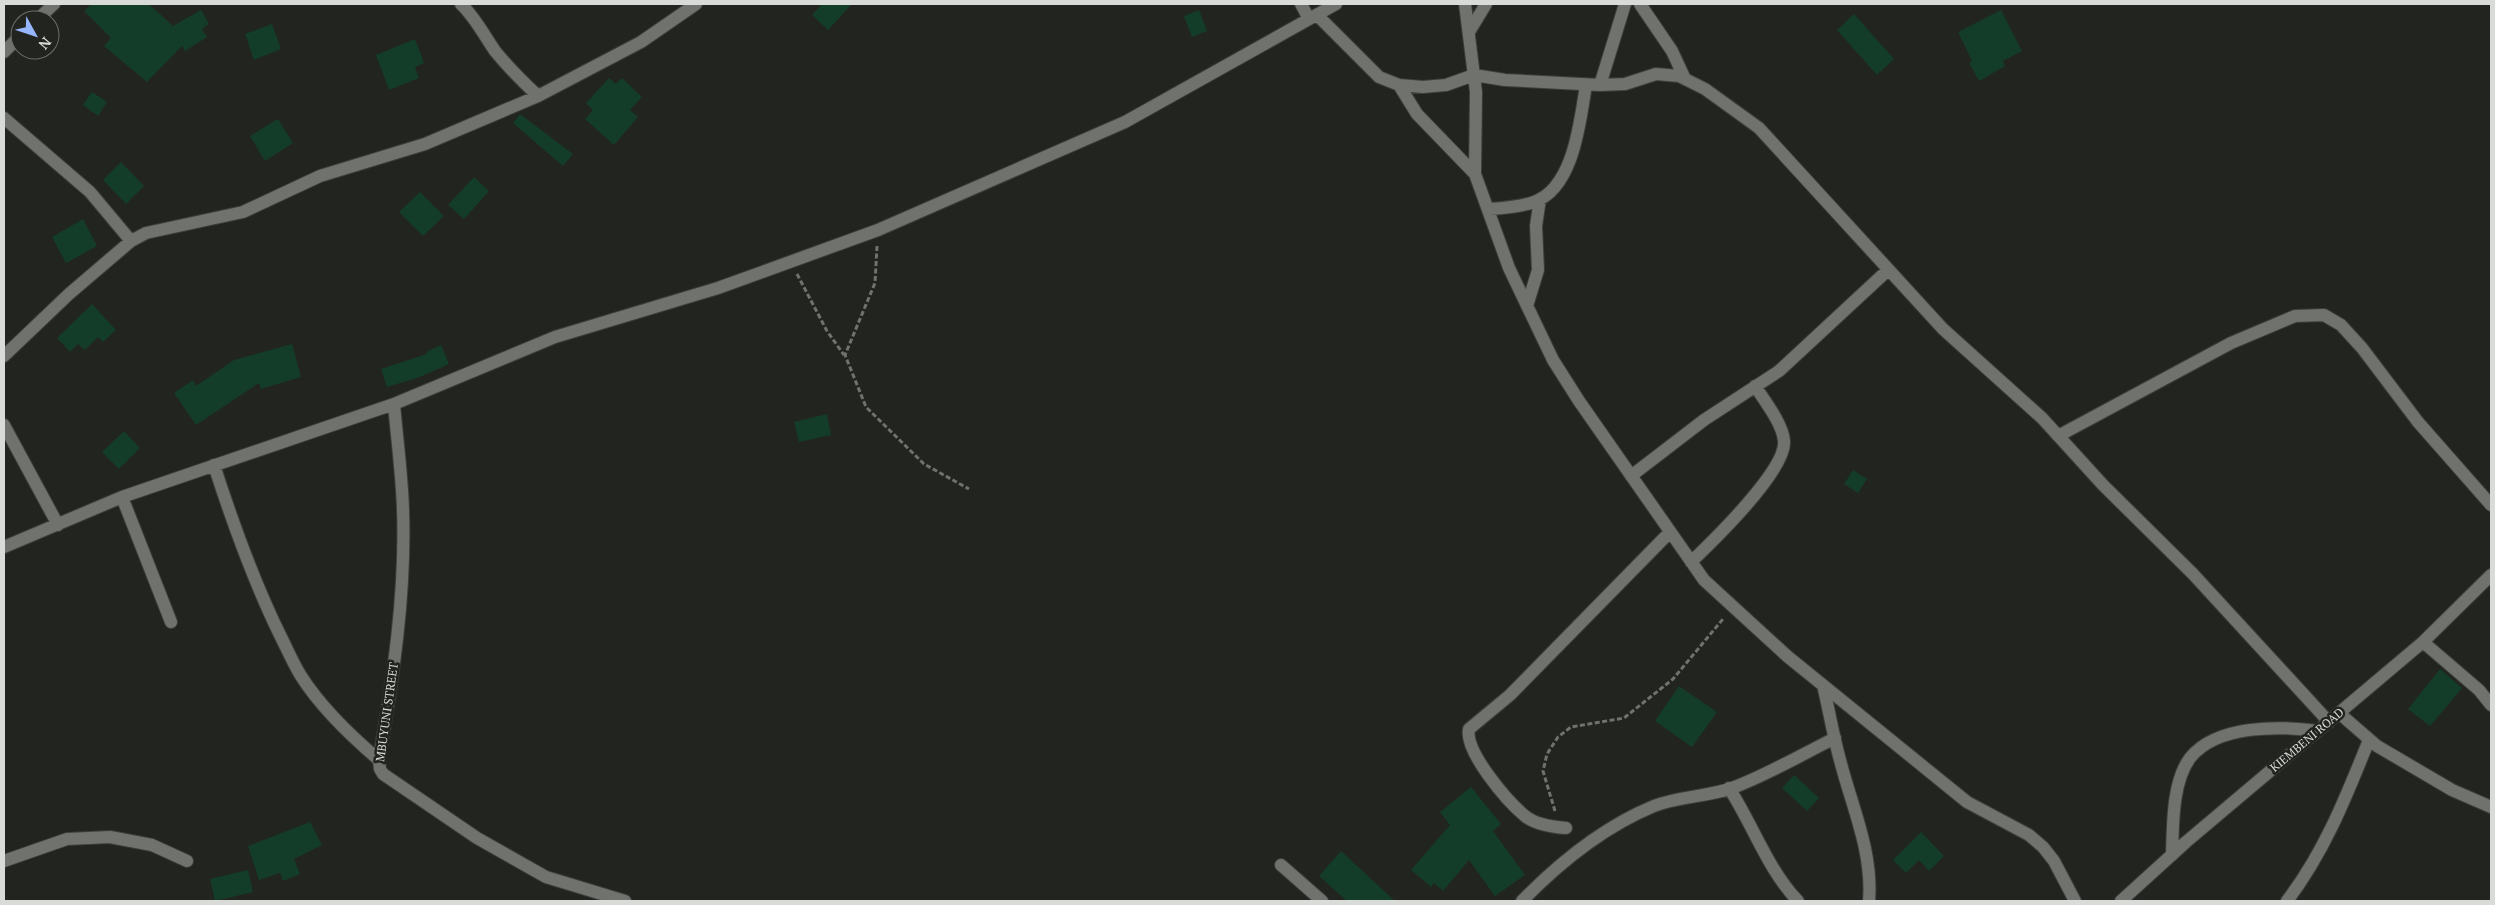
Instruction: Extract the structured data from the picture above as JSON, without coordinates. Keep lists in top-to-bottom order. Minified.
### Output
{"streets":{"street":["MBUYUNI STREET","KIEMBENI ROAD"]},"north":"bottom right"}
